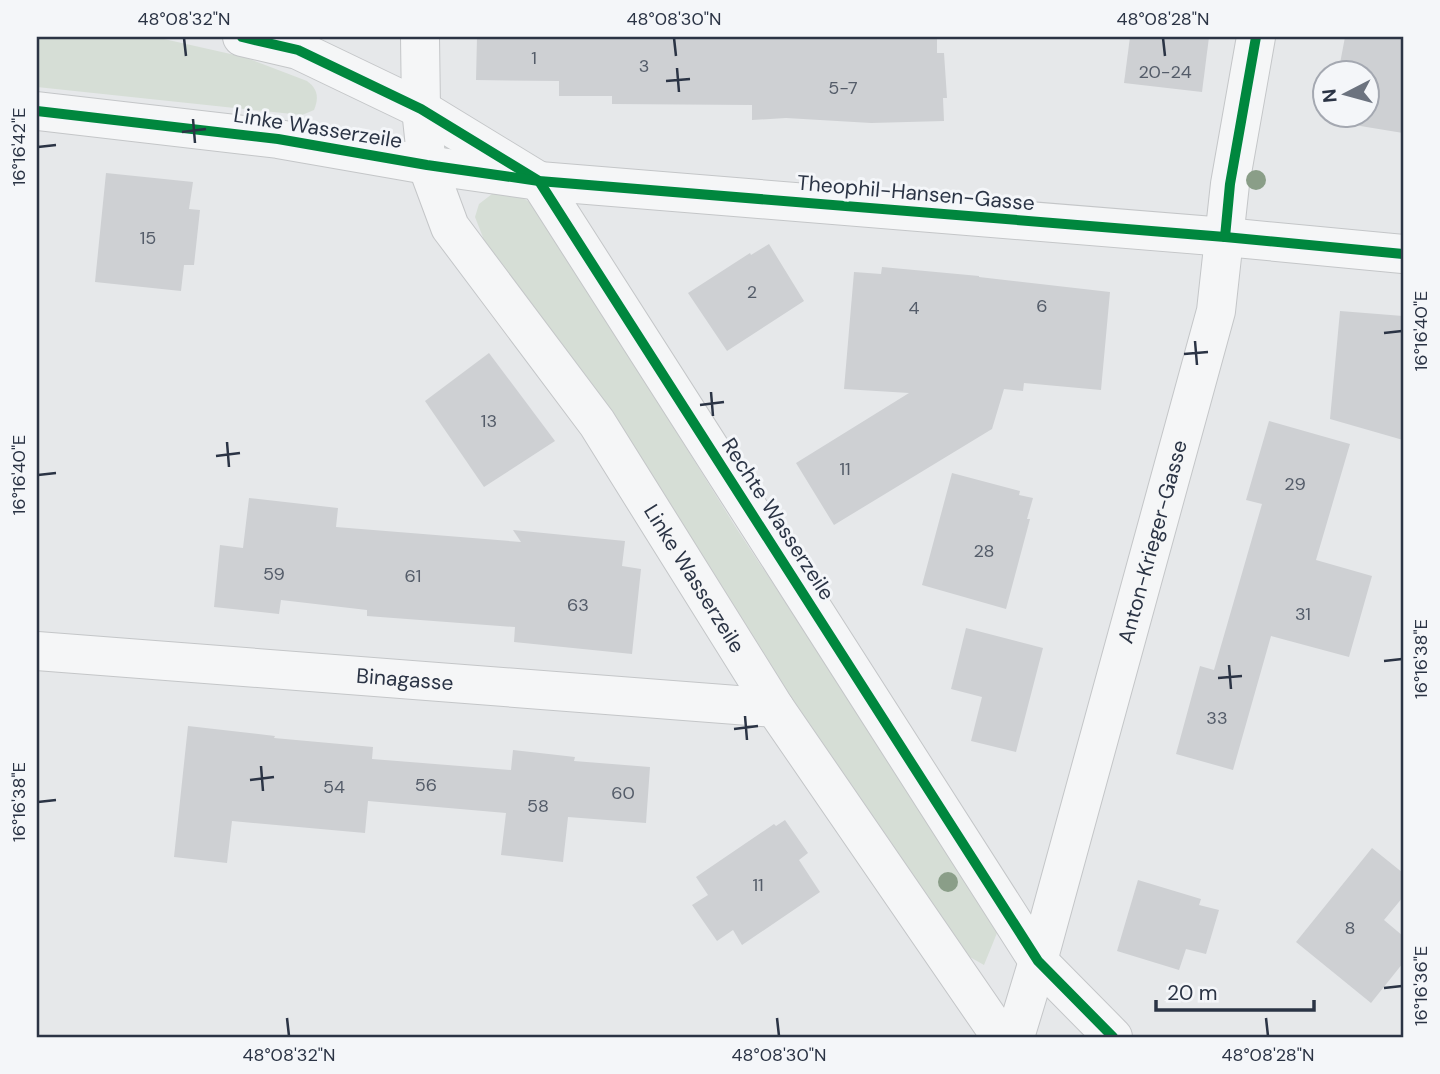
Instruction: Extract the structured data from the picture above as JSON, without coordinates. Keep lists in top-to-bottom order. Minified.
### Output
{"streets":{"street":["Linke Wasserzeile","Theophil-Hansen-Gasse","Rechte Wasserzeile","Anton-Krieger-Gasse","Binagasse"]},"crossings":[["Linke Wasserzeile","Theophil-Hansen-Gasse"],["Linke Wasserzeile","Binagasse"],["Theophil-Hansen-Gasse","Rechte Wasserzeile"],["Theophil-Hansen-Gasse","Anton-Krieger-Gasse"],["Rechte Wasserzeile","Anton-Krieger-Gasse"]],"house_numbers":["1","3","20-24","5-7","15","2","6","4","13","11","29","28","59","61","63","31","33","56","54","60","58","11","8"],"scale_bar":"20 m","north":"left","coordinates":["48°08'32\"N","48°08'30\"N","48°08'28\"N","16°16'42\"E","16°16'40\"E","16°16'38\"E","16°16'36\"E"]}
